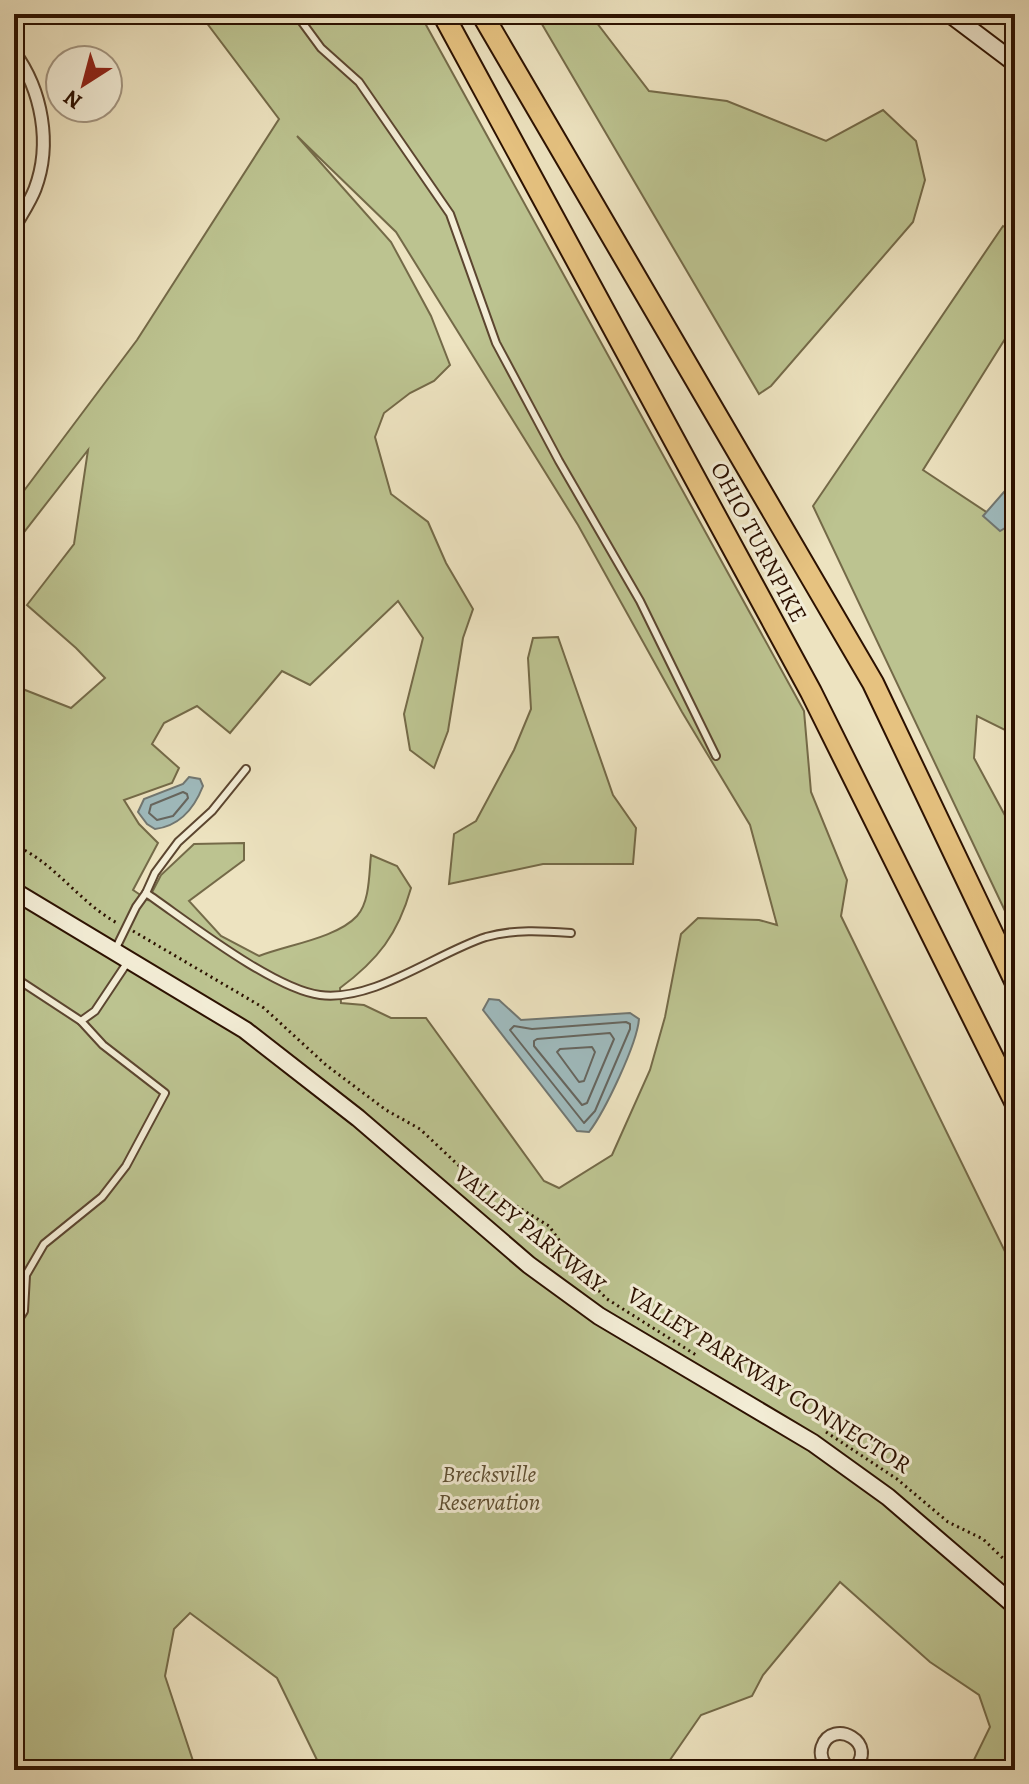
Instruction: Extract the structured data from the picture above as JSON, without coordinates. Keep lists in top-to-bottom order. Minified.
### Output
{"streets":{"highway":["OHIO TURNPIKE"],"street":["VALLEY PARKWAY"],"path":["VALLEY PARKWAY CONNECTOR"]},"parks":["Brecksville Reservation"],"north":"bottom left"}
